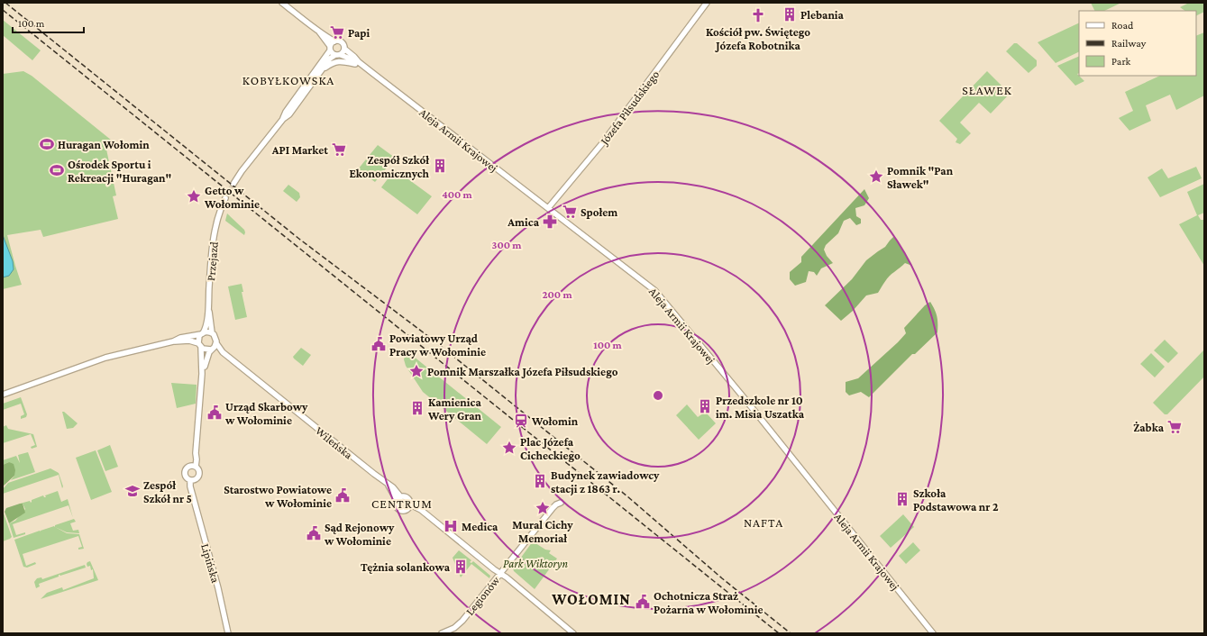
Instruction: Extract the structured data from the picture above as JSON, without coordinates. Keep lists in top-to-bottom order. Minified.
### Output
{"streets":{"street":["Józefa Piłsudskiego","Aleja Armii Krajowej","Przejazd","Wileńska","Lipińska","Legionów"]},"crossings":[["Józefa Piłsudskiego","Aleja Armii Krajowej"],["Przejazd","Wileńska"]],"districts":["KOBYŁKOWSKA","SŁAWEK","CENTRUM","NAFTA","WOŁOMIN"],"parks":["Park Wiktoryn"],"places":{"building":["Plebania","Zespół Szkół Ekonomicznych","Przedszkole nr 10 im. Misia Uszatka","Kamienica Wery Gran","Budynek zawiadowcy stacji z 1863 r.","Szkoła Podstawowa nr 2","Tężnia solankowa"],"church":["Kościół pw. Świętego Józefa Robotnika"],"supermarket":["Papi","API Market","Społem","Żabka"],"sports":["Huragan Wołomin","Ośrodek Sportu i Rekreacji \"Huragan\""],"place":["Pomnik \"Pan Sławek\"","Getto w Wołominie","Pomnik Marszałka Józefa Piłsudskiego","Plac Józefa Cicheckiego","Mural Cichy Memoriał"],"pharmacy":["Amica"],"public building":["Powiatowy Urząd Pracy w Wołominie","Urząd Skarbowy w Wołominie","Starostwo Powiatowe w Wołominie","Sąd Rejonowy w Wołominie","Ochotnicza Straż Pożarna w Wołominie"],"station":["Wołomin"],"school or university":["Zespół Szkół nr 5"],"hospital":["Medica"]},"legend":["Road","Railway","Park"],"scale_bar":"100 m","rings":["400 m","300 m","200 m","100 m"]}
